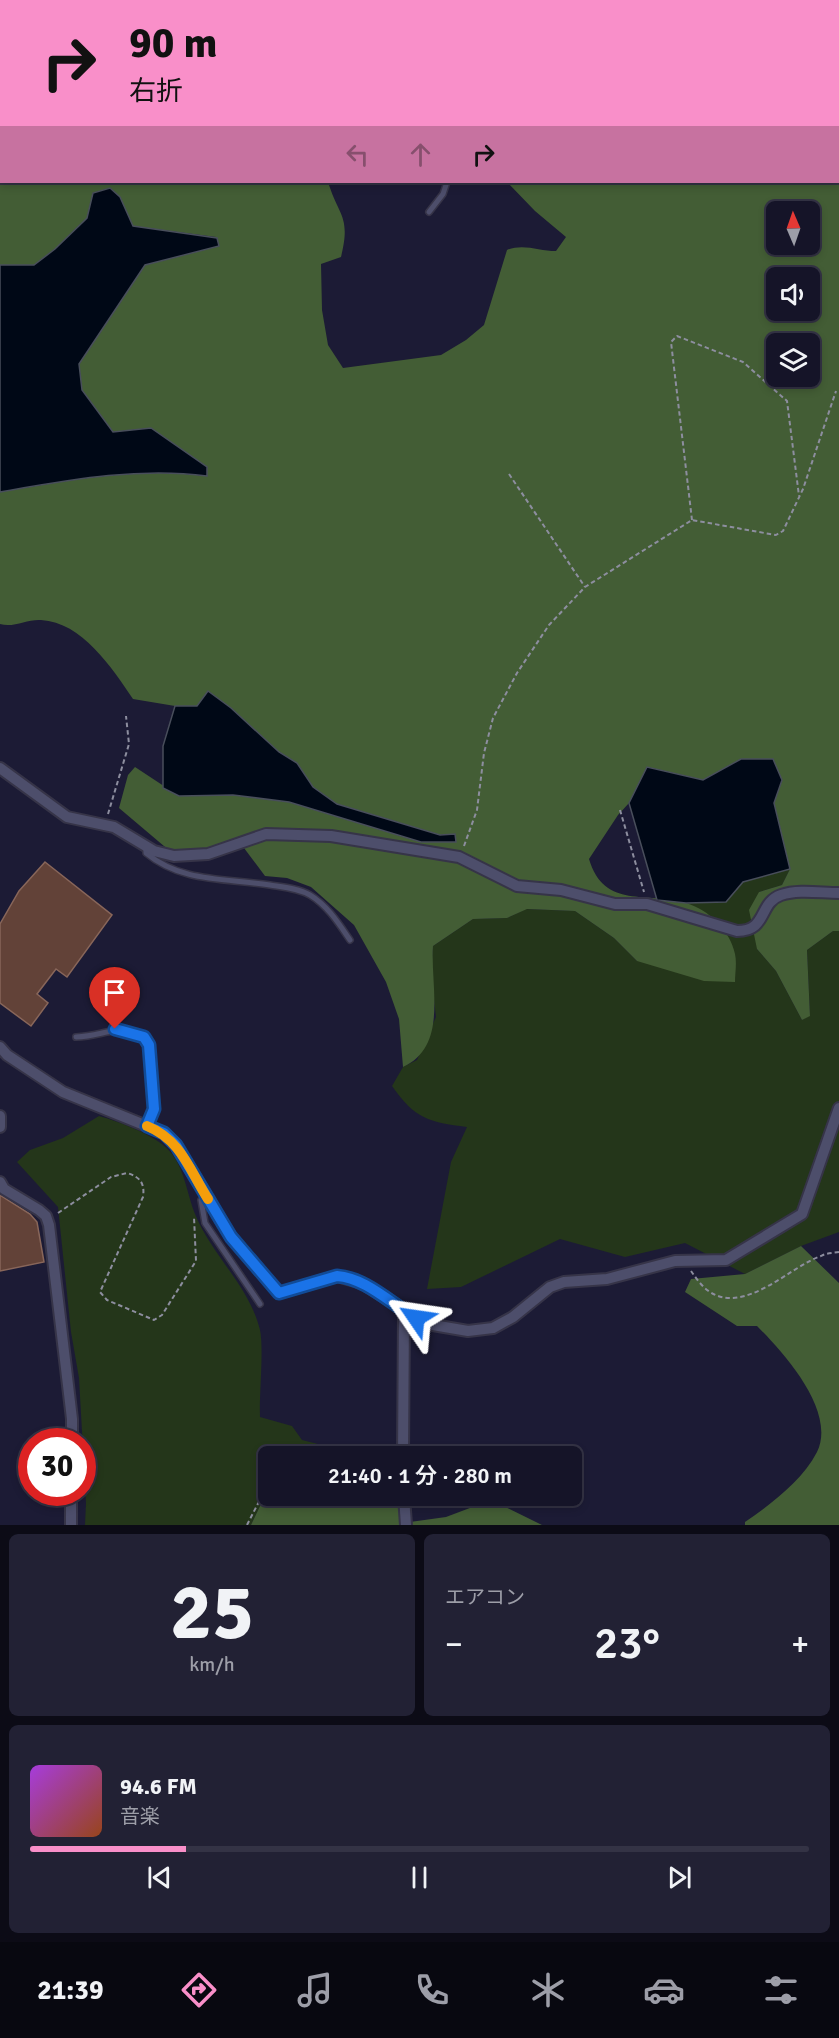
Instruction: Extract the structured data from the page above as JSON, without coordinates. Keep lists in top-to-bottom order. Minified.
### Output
{"north":"top","page":{"turn":["90 m","右折"],"limit":"30","trip":"21:40 · 1 分 · 280 m","tile":[["25","km/h"],"エアコン"],"heat":["−","23°","+"],"song":["94.6 FM","音楽"],"tabs":"21:39"}}
